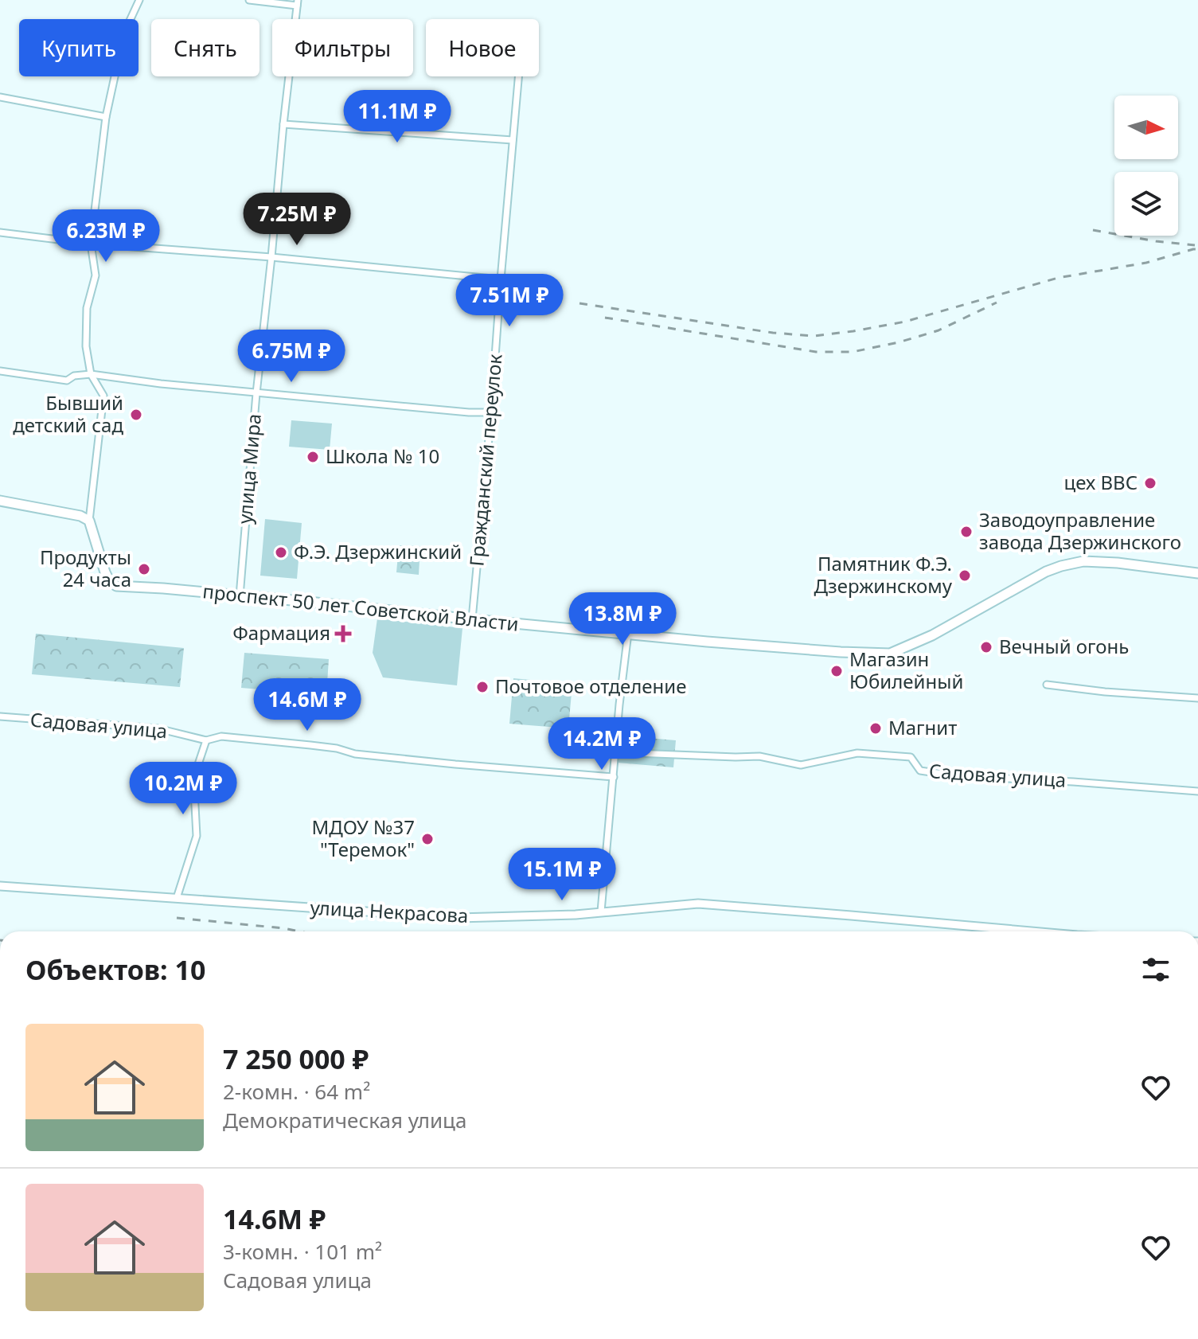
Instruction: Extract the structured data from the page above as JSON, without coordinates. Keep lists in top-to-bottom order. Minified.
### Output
{"streets":{"main road":["проспект 50 лет Советской Власти"],"street":["Гражданский переулок","улица Мира","Садовая улица","улица Некрасова"]},"crossings":[["Гражданский переулок","проспект 50 лет Советской Власти"],["улица Мира","проспект 50 лет Советской Власти"]],"places":{"other":["Бывший детский сад","Школа № 10","цех ВВС","Заводоуправление завода Дзержинского","Ф.Э. Дзержинский","Продукты 24 часа","Памятник Ф.Э. Дзержинскому","Вечный огонь","Магазин Юбилейный","Почтовое отделение","Магнит","МДОУ №37 \"Теремок\""],"health":["Фармация"]},"north":"right","page":{"chip":["Купить","Снять","Фильтры","Новое"],"price":["11.1M ₽","7.25M ₽","6.23M ₽","7.51M ₽","6.75M ₽","13.8M ₽","14.6M ₽","14.2M ₽","10.2M ₽","15.1M ₽"],"heading":"Объектов: 10","list":[{"name":"7 250 000 ₽","note":"2-комн. · 64 m² · Демократическая улица"},{"name":"14.6M ₽","note":"3-комн. · 101 m² · Садовая улица"}]}}
